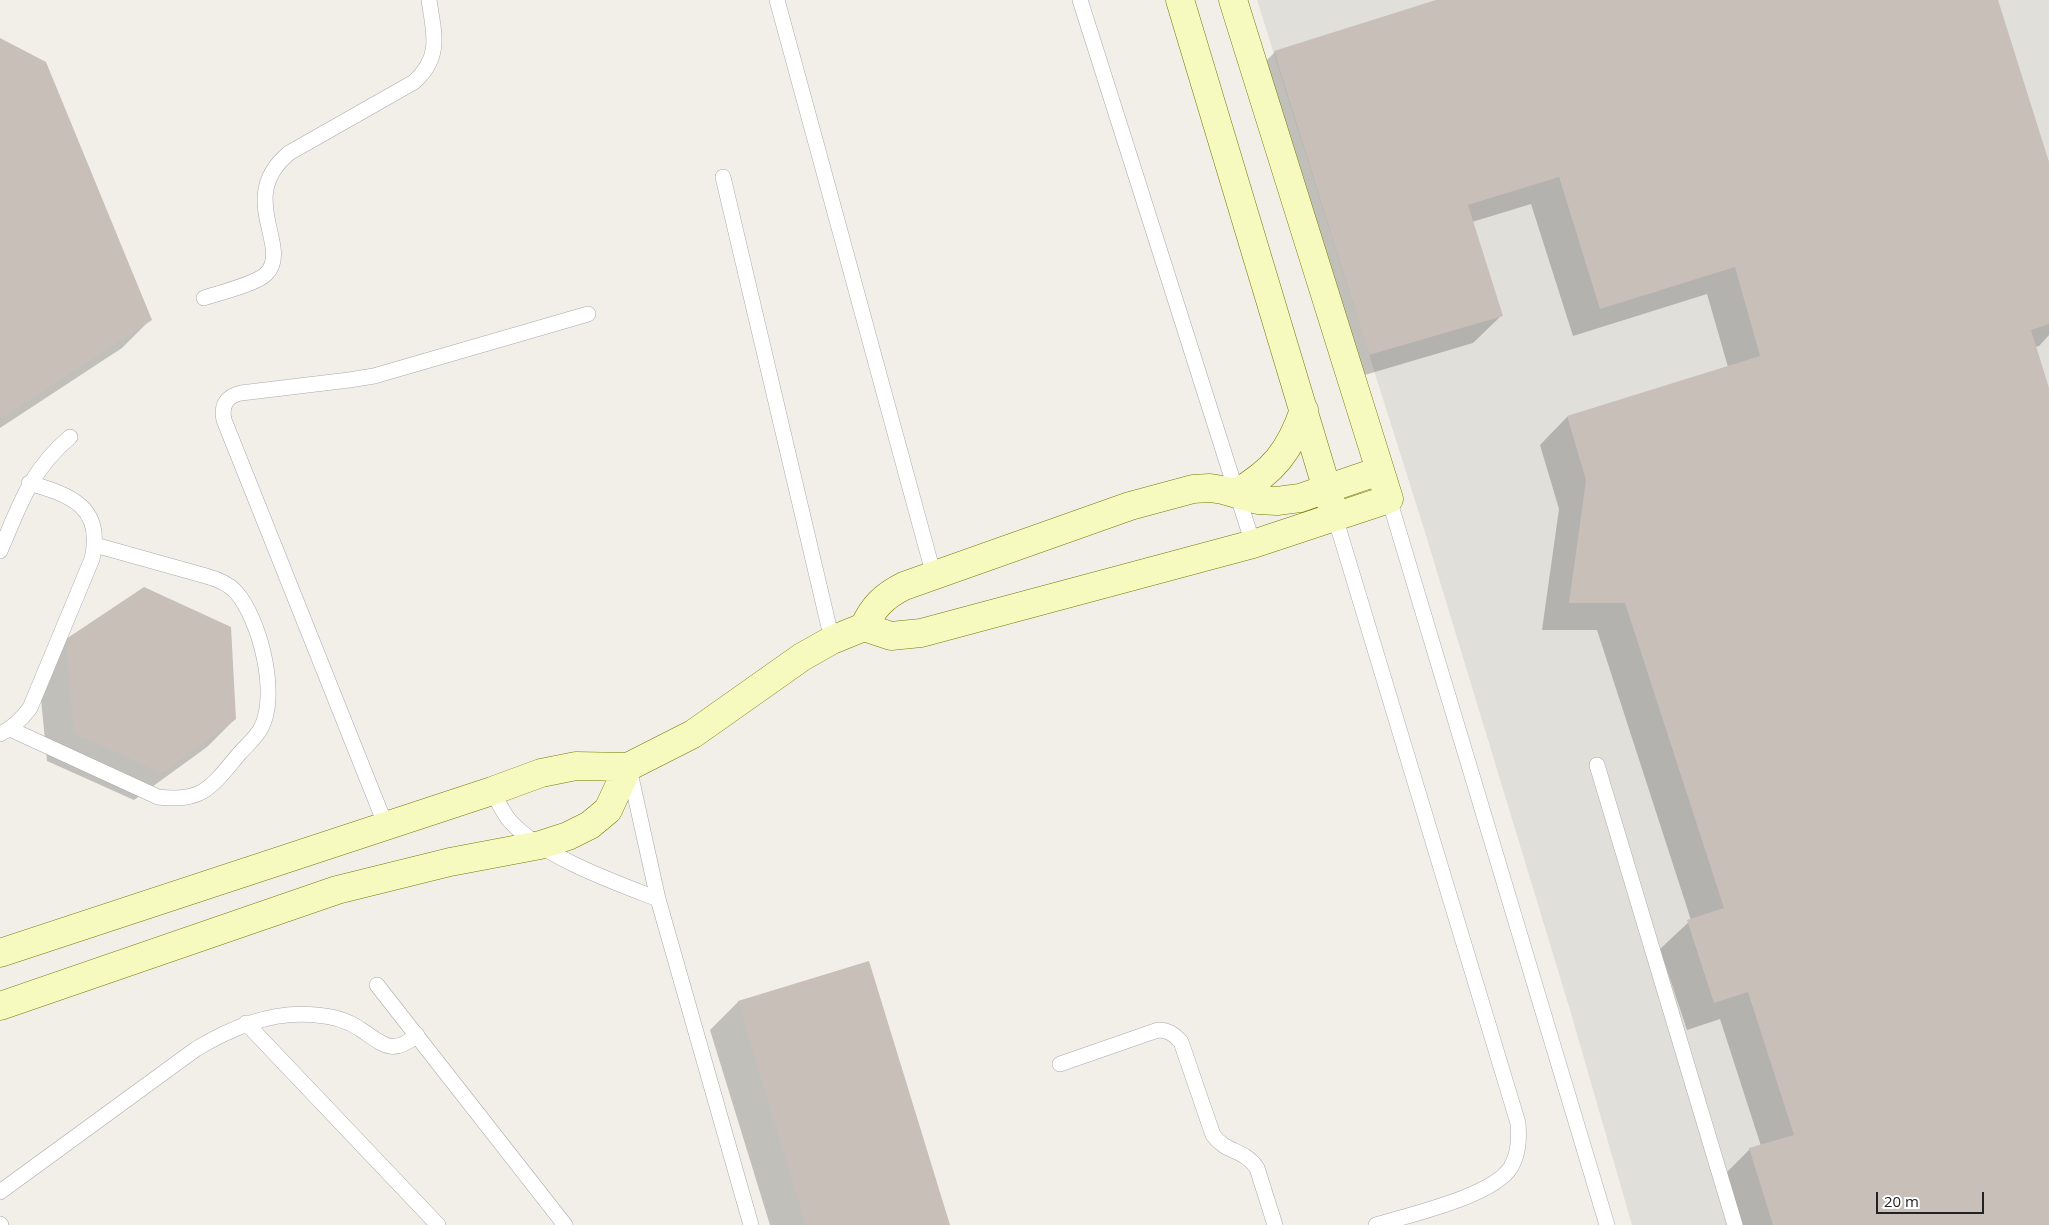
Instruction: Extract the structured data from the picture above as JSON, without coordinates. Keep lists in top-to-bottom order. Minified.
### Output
{"scale_bar":"20 m"}
